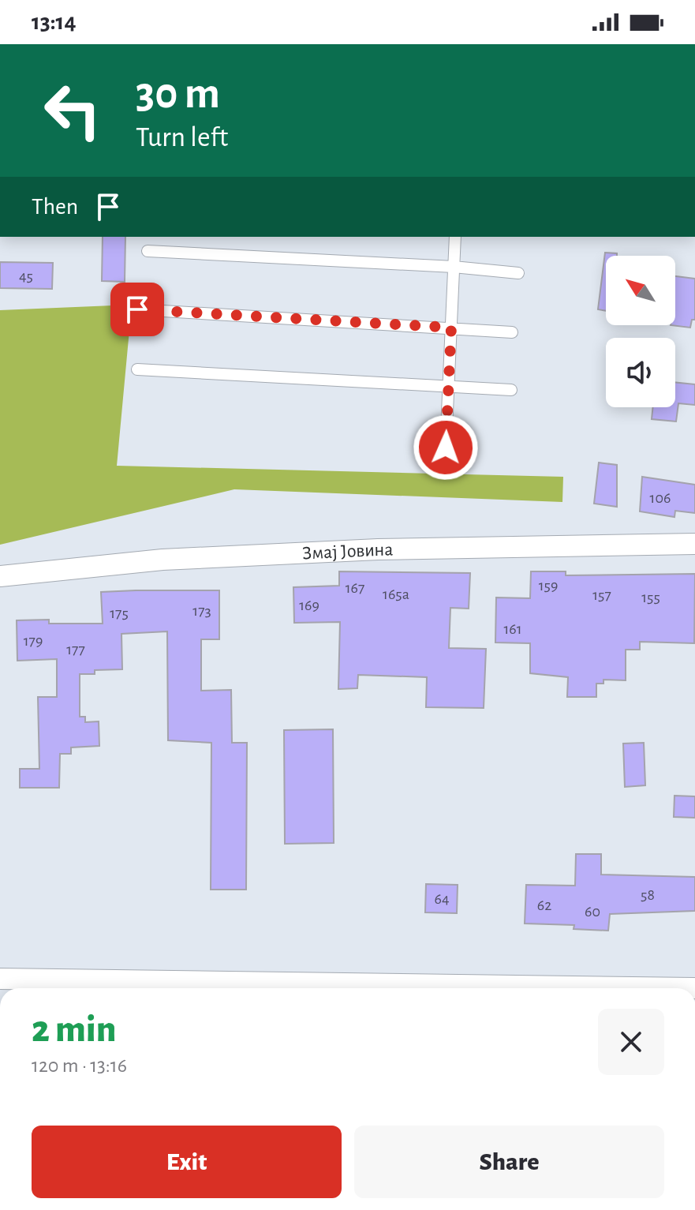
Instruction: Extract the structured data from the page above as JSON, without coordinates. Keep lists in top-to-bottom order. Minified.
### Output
{"streets":{"street":["Змај Јовина"]},"house_numbers":["45","106","159","167","165a","157","155","169","173","175","161","179","177","58","64","62","60"],"north":"top left","page":{"status":"13:14","turn":["30 m","Turn left"],"then":"Then","heading":["2 min","120 m · 13:16"],"buttons":["Exit","Share"]}}
